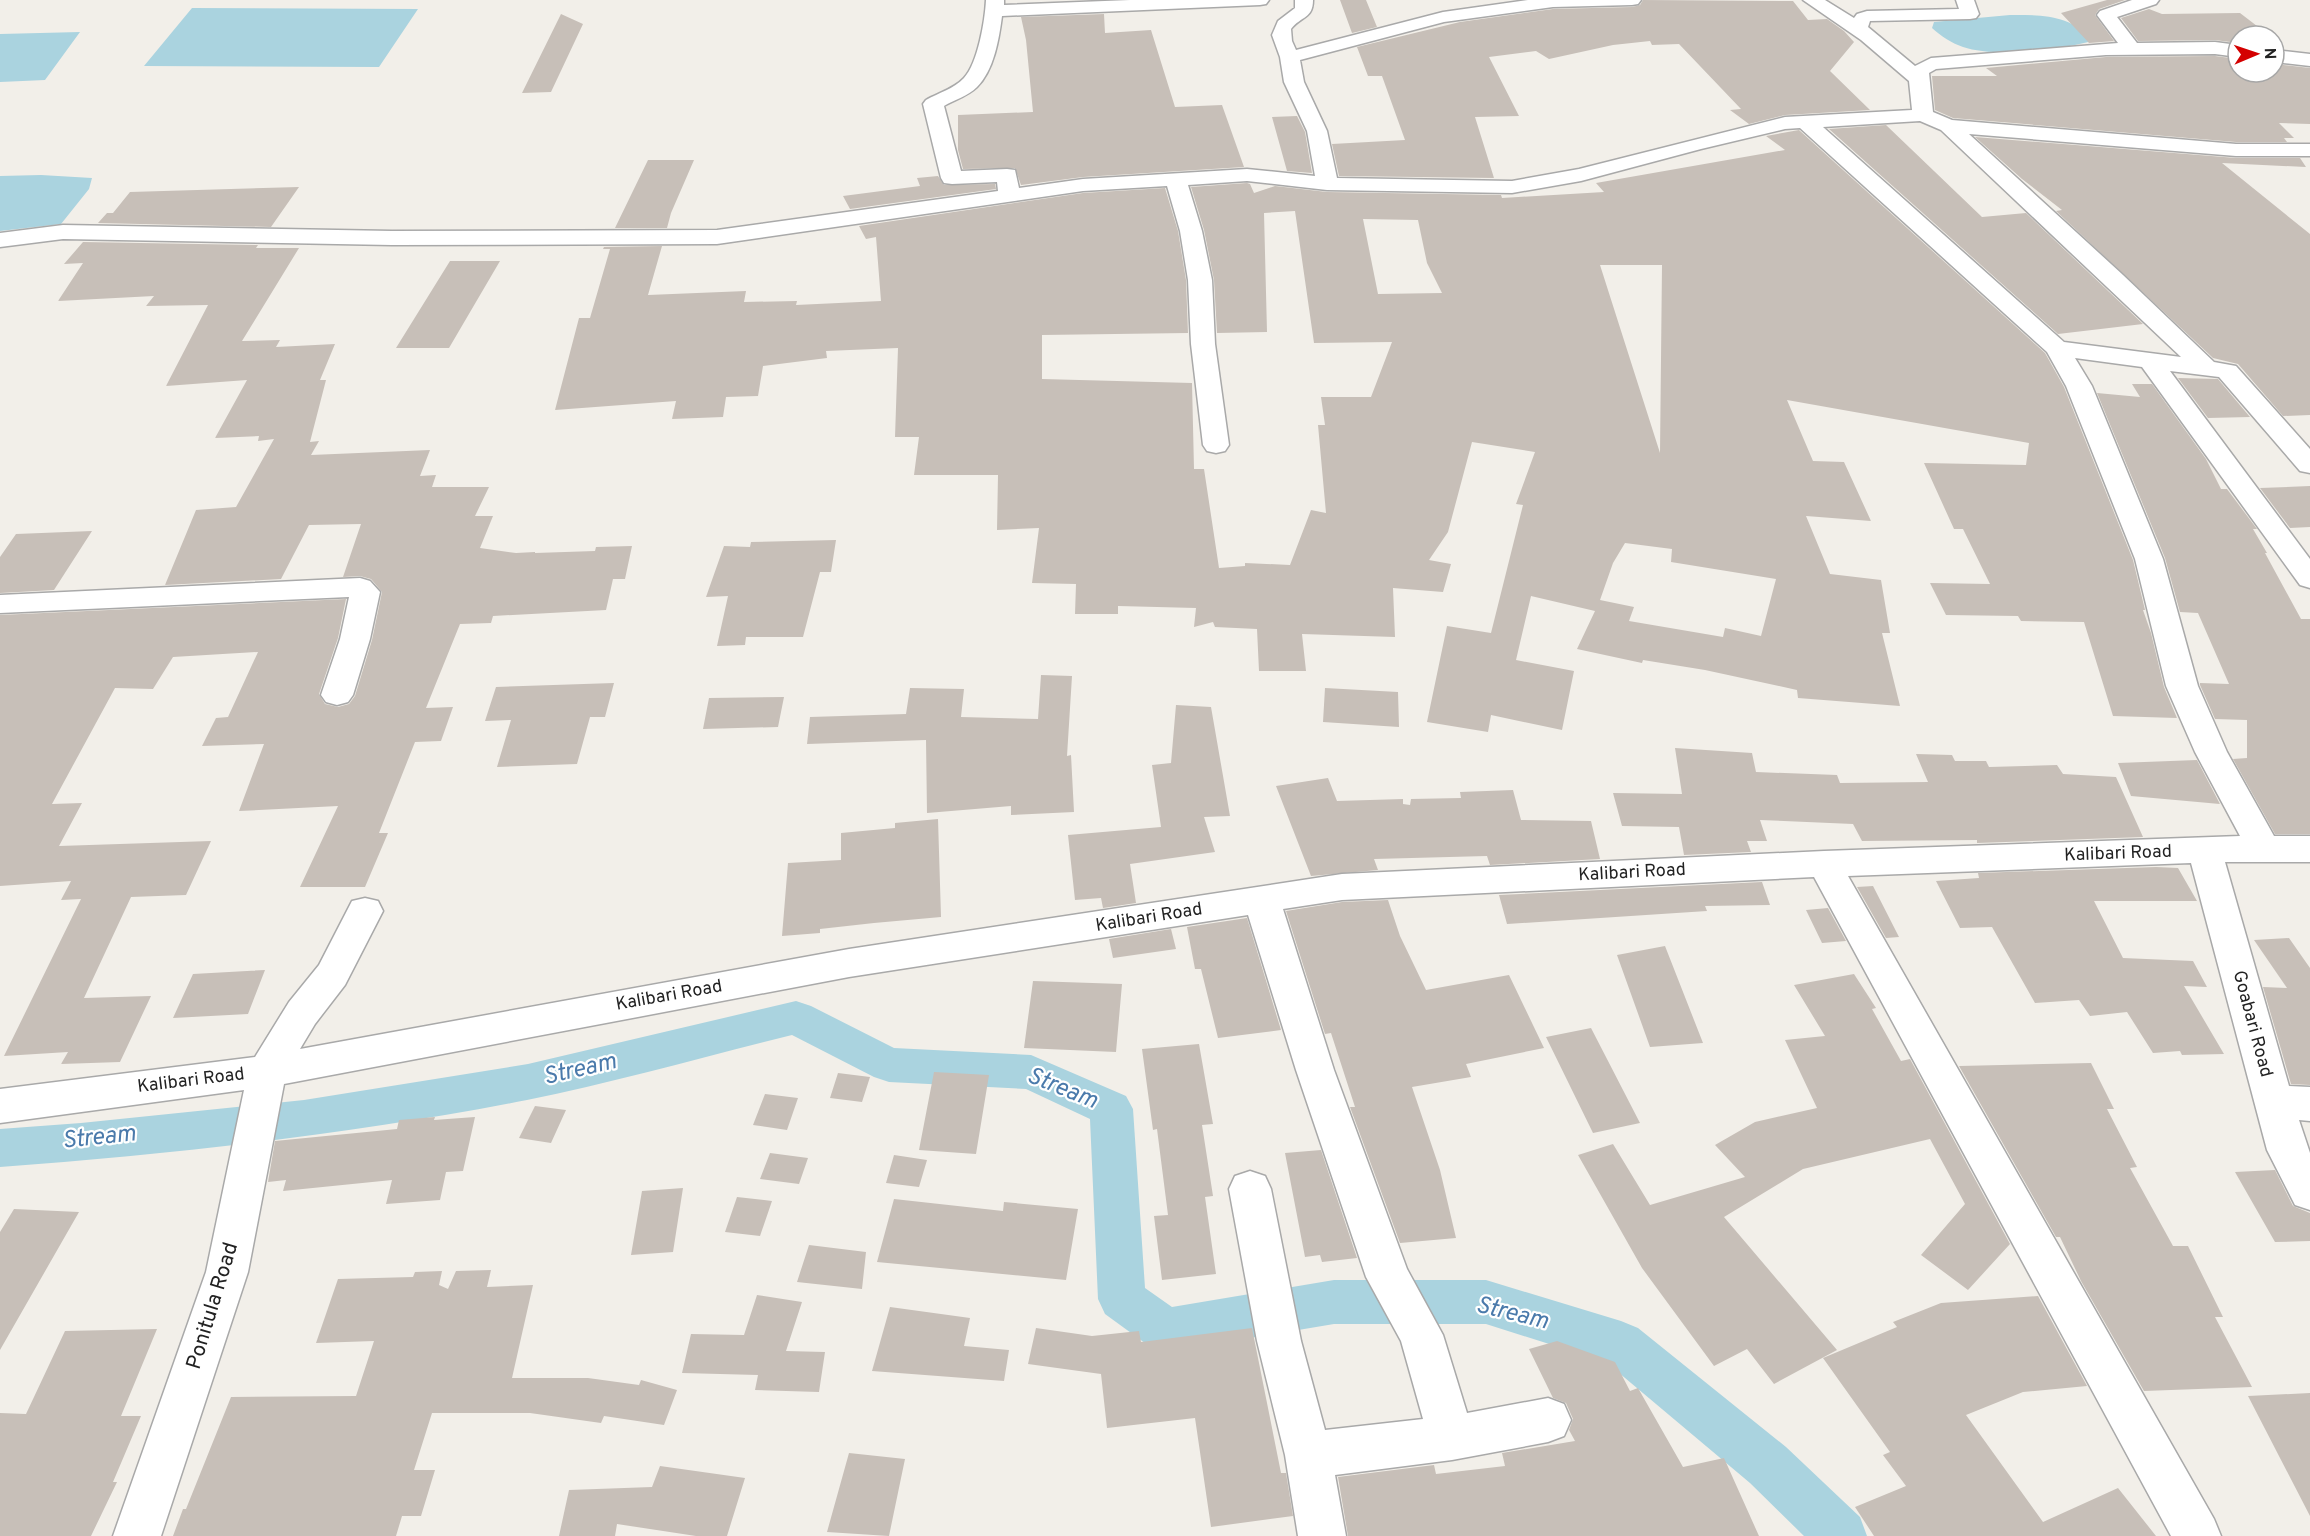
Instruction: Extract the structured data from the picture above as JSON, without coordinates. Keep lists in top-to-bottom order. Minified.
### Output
{"streets":{"street":["Kalibari Road","Goabari Road","Ponitula Road"]},"crossings":[["Kalibari Road","Goabari Road"],["Kalibari Road","Ponitula Road"]],"water":["Stream"],"north":"right"}
